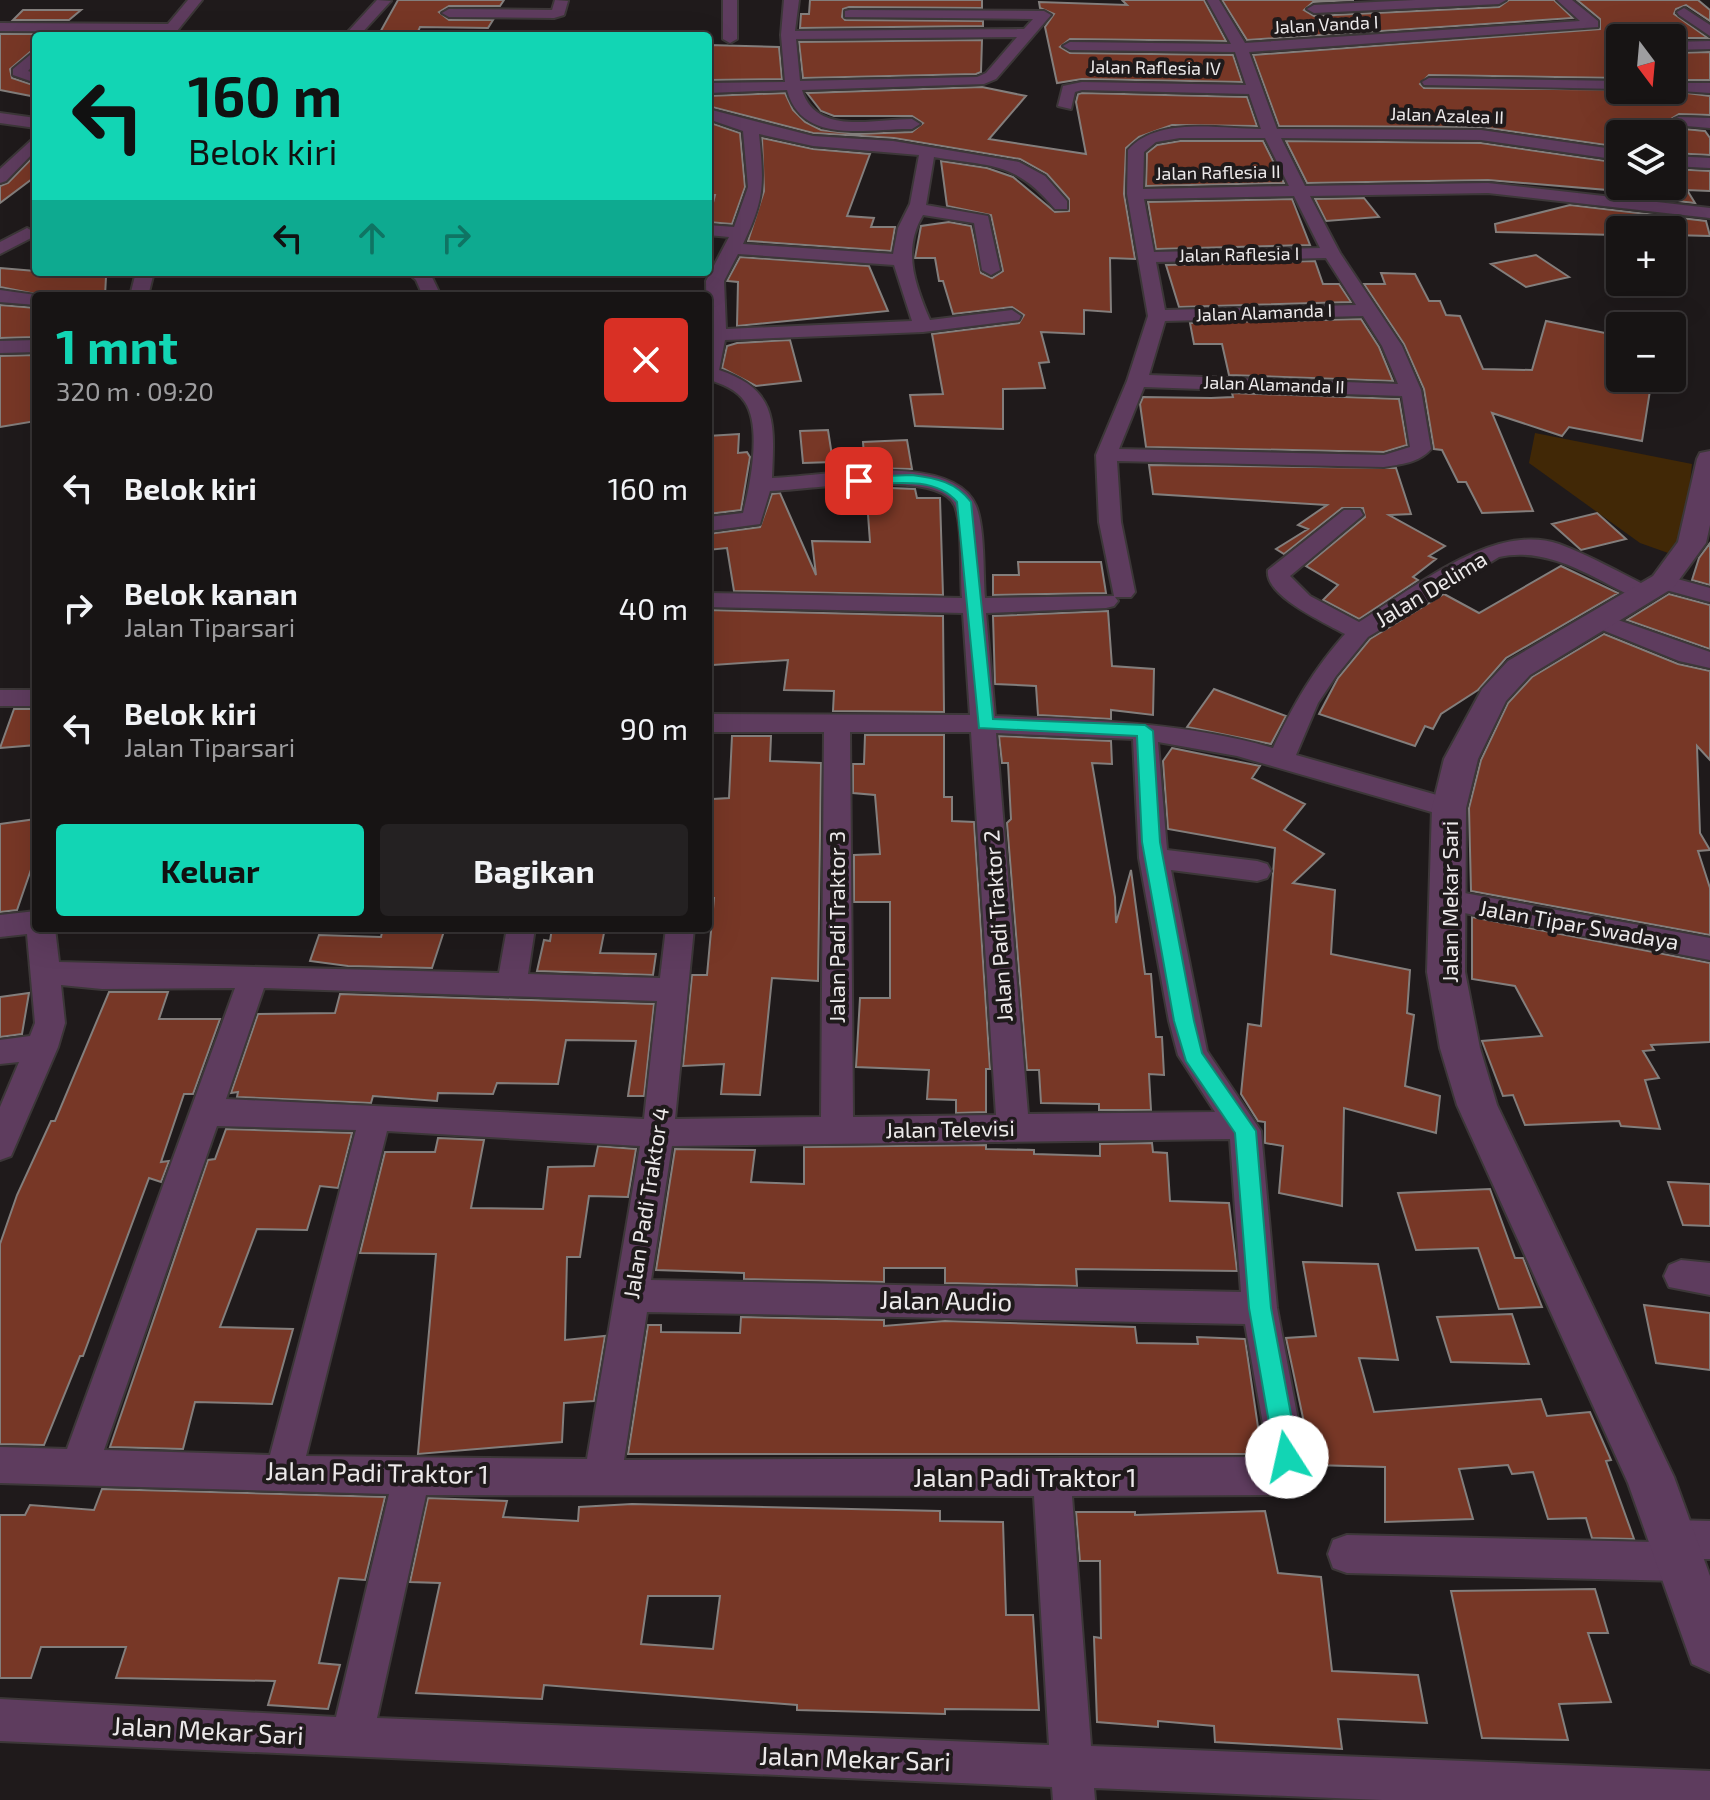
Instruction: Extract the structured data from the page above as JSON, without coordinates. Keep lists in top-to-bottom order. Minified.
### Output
{"streets":{"street":["Jalan Vanda I","Jalan Raflesia IV","Jalan Azalea II","Jalan Raflesia II","Jalan Raflesia I","Jalan Alamanda I","Jalan Alamanda II","Jalan Delima","Jalan Mekar Sari","Jalan Tipar Swadaya","Jalan Padi Traktor 2","Jalan Padi Traktor 3","Jalan Televisi","Jalan Padi Traktor 4","Jalan Audio","Jalan Padi Traktor 1"]},"crossings":[["Jalan Azalea II","Jalan Raflesia II"],["Jalan Delima","Jalan Mekar Sari"],["Jalan Mekar Sari","Jalan Tipar Swadaya"],["Jalan Padi Traktor 2","Jalan Televisi"],["Jalan Padi Traktor 3","Jalan Televisi"],["Jalan Televisi","Jalan Padi Traktor 4"],["Jalan Televisi","Jalan Padi Traktor 1"],["Jalan Padi Traktor 4","Jalan Audio"],["Jalan Padi Traktor 4","Jalan Padi Traktor 1"],["Jalan Audio","Jalan Padi Traktor 1"]],"north":"bottom","page":{"map_buttons":["+","−"],"turn":["160 m","Belok kiri"],"heading":["1 mnt","320 m · 09:20"],"list":[{"name":"Belok kiri","value":"160 m"},{"name":"Belok kanan","note":"Jalan Tiparsari","value":"40 m"},{"name":"Belok kiri","note":"Jalan Tiparsari","value":"90 m"}],"buttons":["Keluar","Bagikan"]}}
